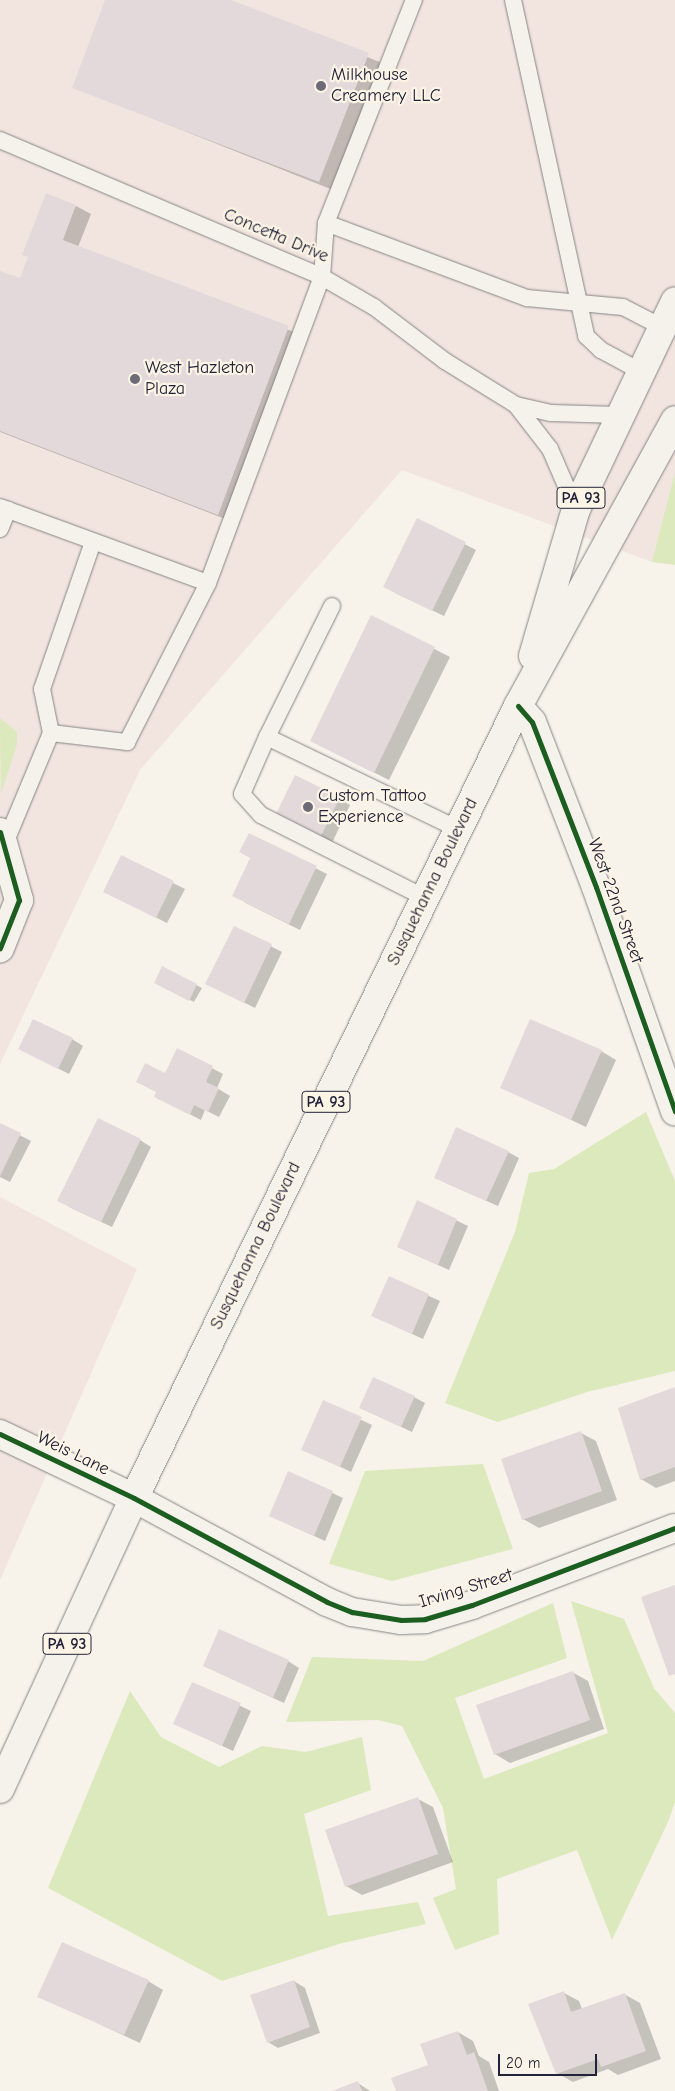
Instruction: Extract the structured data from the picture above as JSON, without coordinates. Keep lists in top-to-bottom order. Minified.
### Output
{"streets":{"main road":["PA 93","Susquehanna Boulevard","West 22nd Street","Weis Lane","Irving Street"],"lane":["Concetta Drive"]},"crossings":[["Concetta Drive","Susquehanna Boulevard"],["Susquehanna Boulevard","West 22nd Street"],["Susquehanna Boulevard","Weis Lane"],["Susquehanna Boulevard","Irving Street"],["Weis Lane","Irving Street"]],"places":["Milkhouse Creamery LLC","West Hazleton Plaza","Custom Tattoo Experience"],"scale_bar":"20 m"}
